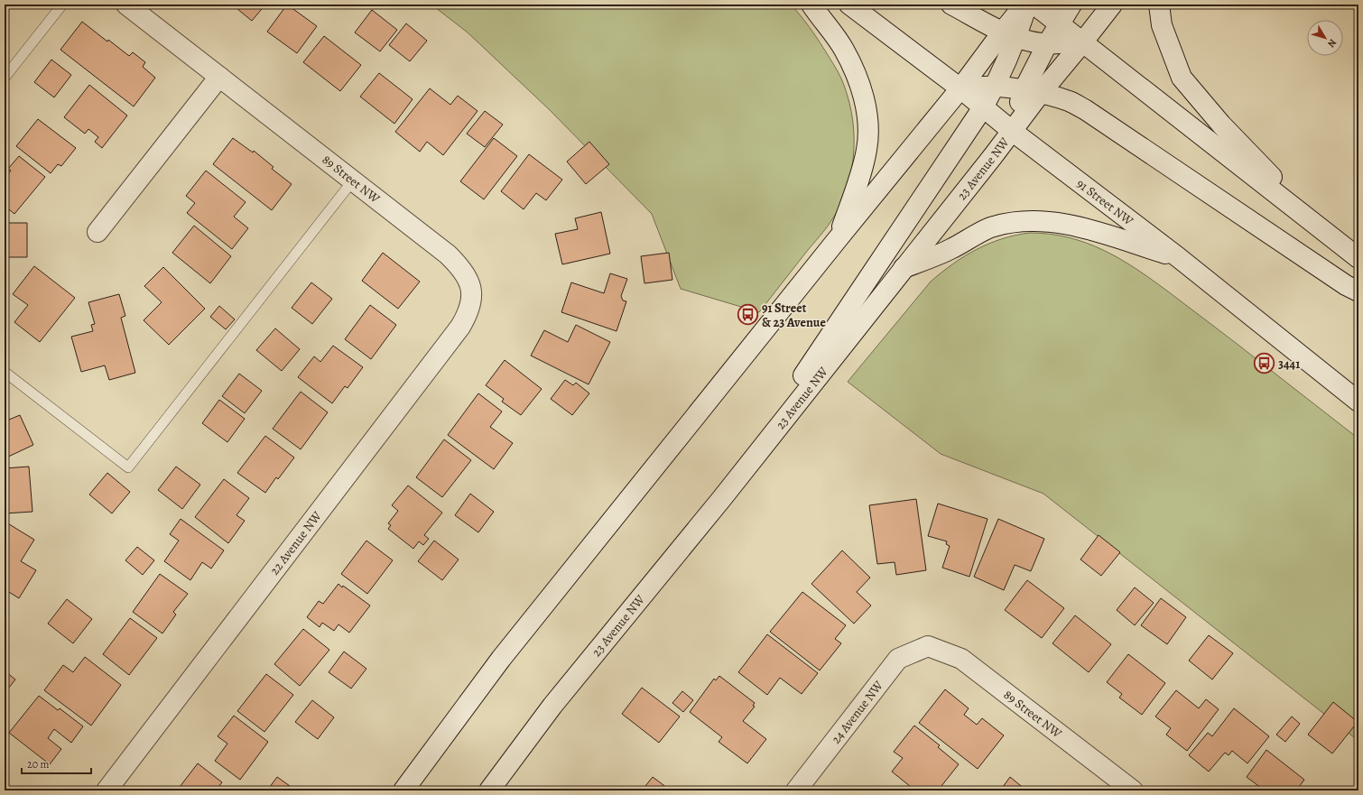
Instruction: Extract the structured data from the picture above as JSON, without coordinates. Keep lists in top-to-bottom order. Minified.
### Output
{"streets":{"main road":["23 Avenue NW","89 Street NW","91 Street NW","22 Avenue NW","24 Avenue NW"]},"crossings":[["23 Avenue NW","91 Street NW"],["89 Street NW","22 Avenue NW"],["89 Street NW","24 Avenue NW"]],"places":{"bus stop":["91 Street & 23 Avenue","3441"]},"scale_bar":"20 m","north":"bottom right"}
